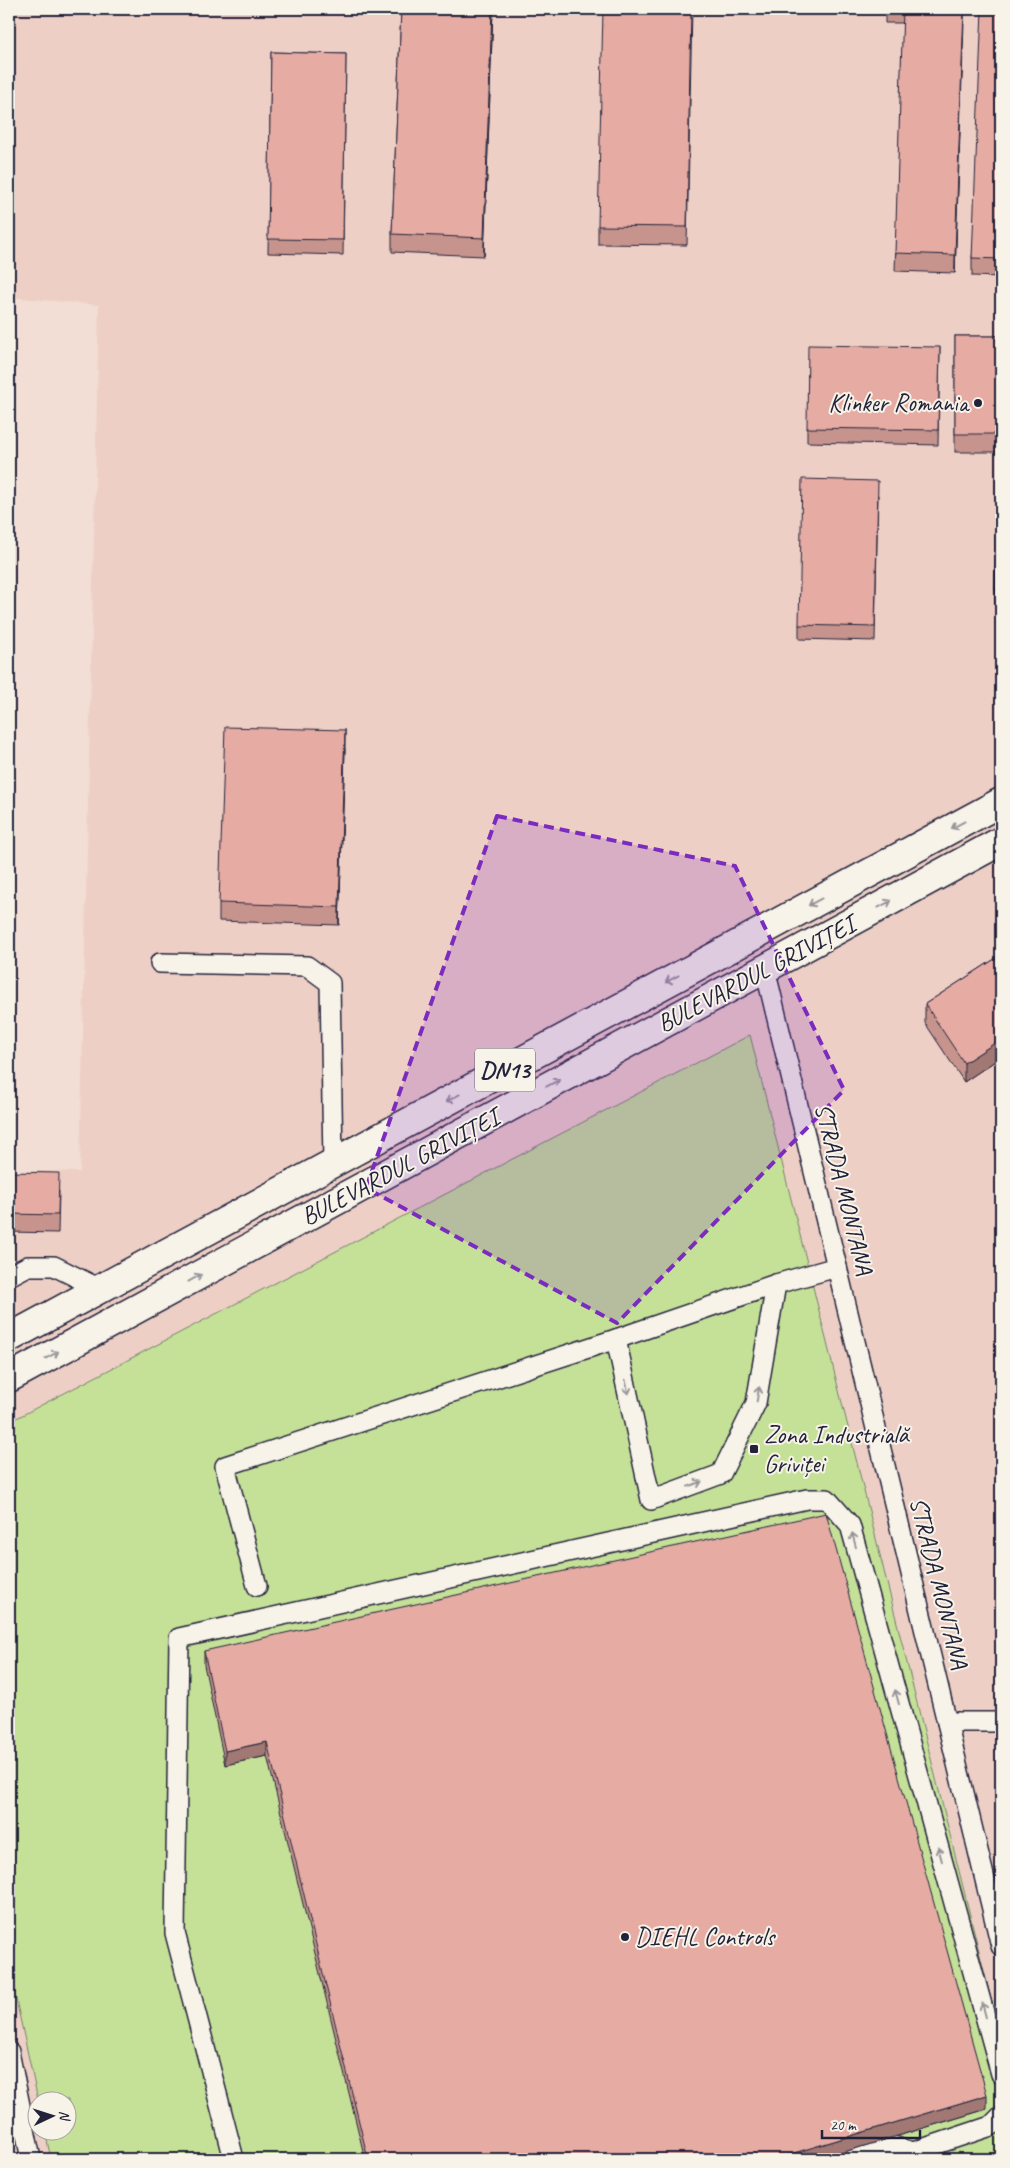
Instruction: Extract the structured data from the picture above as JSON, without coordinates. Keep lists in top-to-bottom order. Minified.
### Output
{"streets":{"main road":["BULEVARDUL GRIVIȚEI","DN13"],"lane":["STRADA MONTANA"]},"crossings":[["BULEVARDUL GRIVIȚEI","STRADA MONTANA"]],"places":{"other":["Klinker Romania","DIEHL Controls"],"transit":["Zona Industrială Griviței"]},"scale_bar":"20 m","north":"right"}
